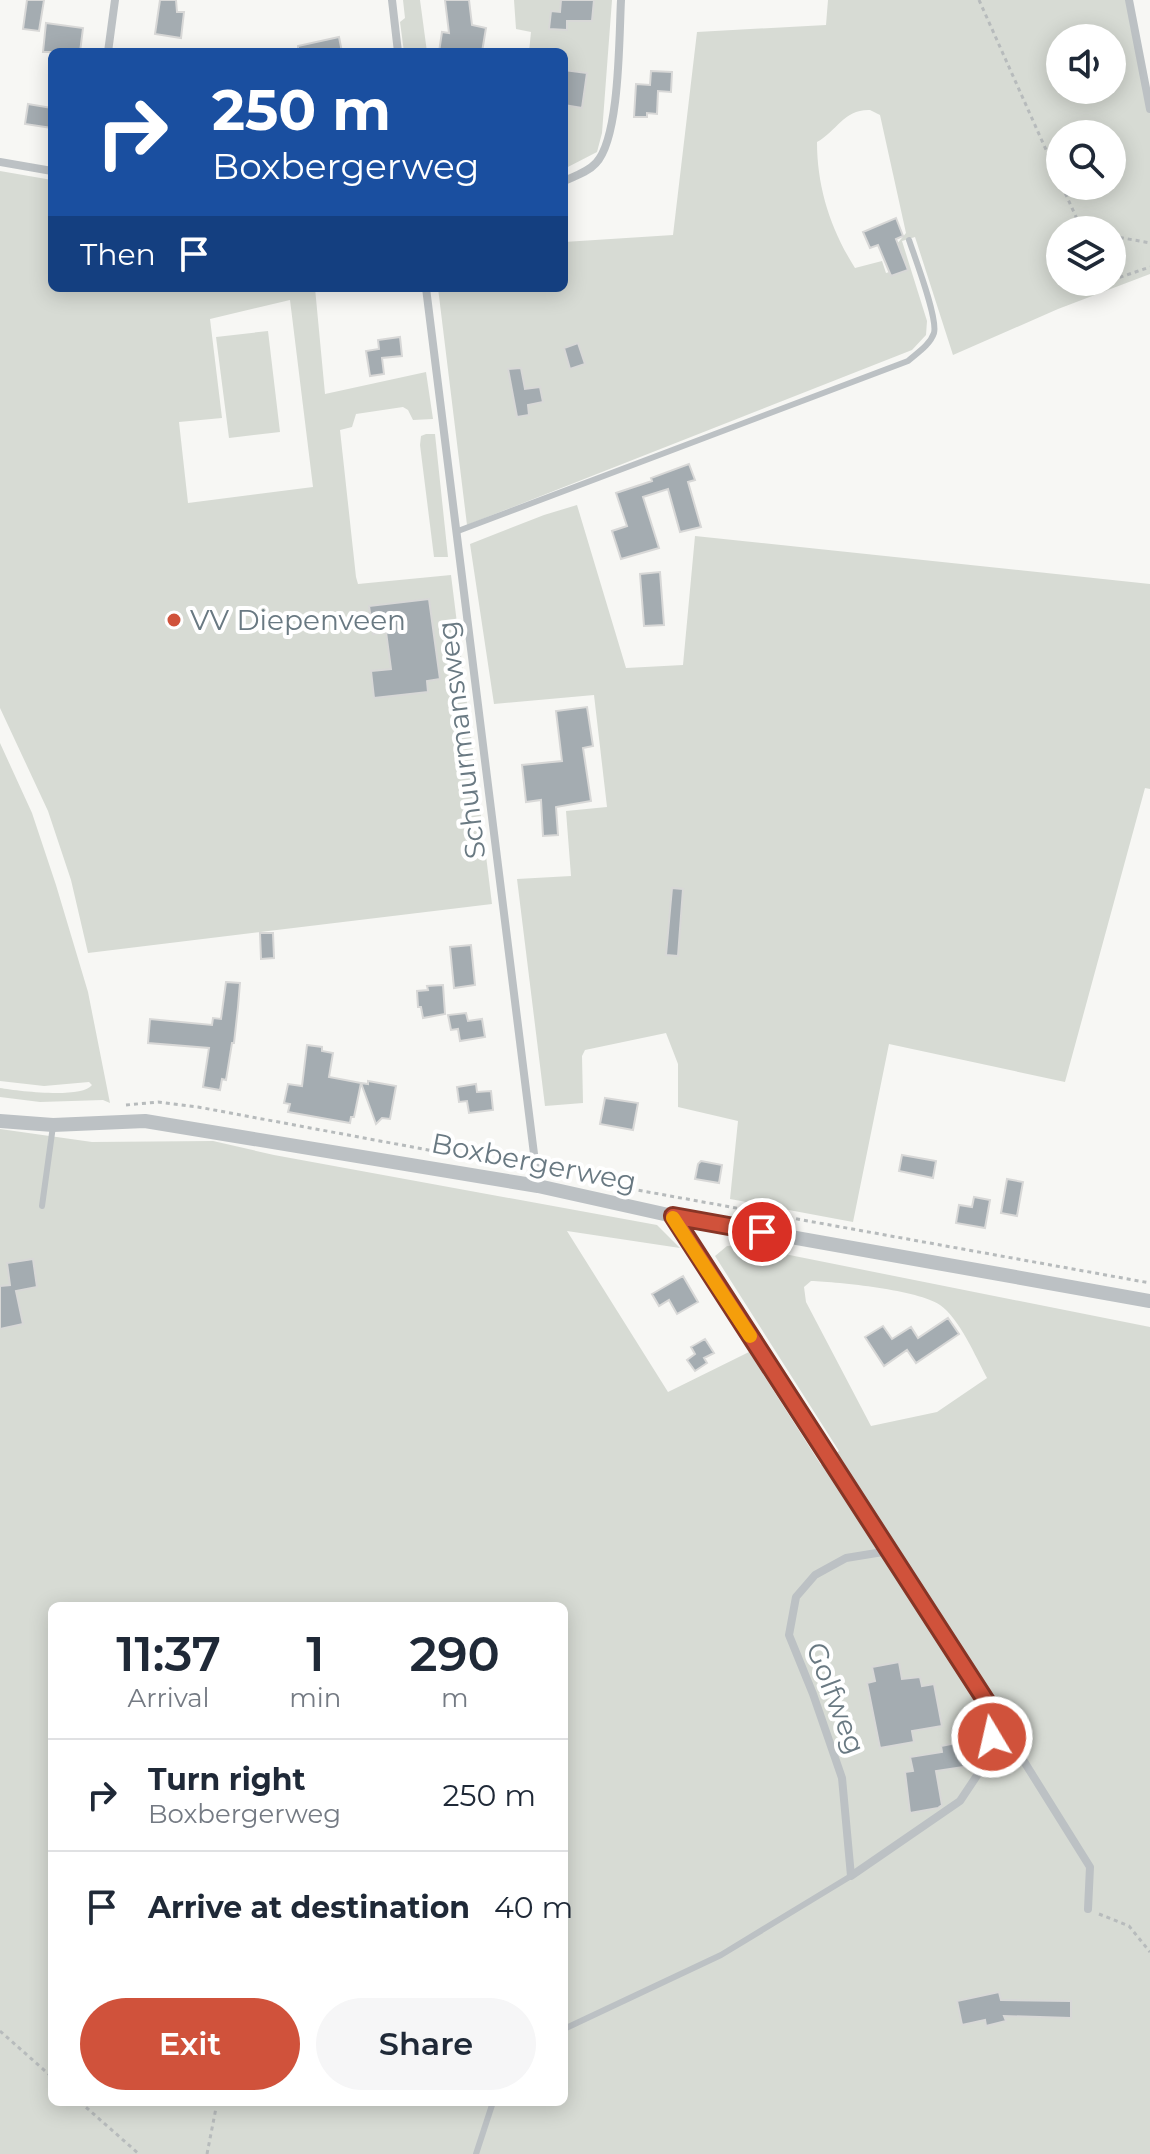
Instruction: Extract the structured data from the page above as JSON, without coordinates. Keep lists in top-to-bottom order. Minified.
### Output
{"streets":{"street":["Schuurmansweg","Boxbergerweg","Golfweg"]},"crossings":[["Schuurmansweg","Boxbergerweg"]],"places":["VV Diepenveen"],"page":{"turn":["250 m","Boxbergerweg"],"then":"Then","eta":["11:37","Arrival","1","min","290","m"],"list":[{"name":"Turn right","note":"Boxbergerweg","value":"250 m"},{"name":"Arrive at destination","value":"40 m"}],"buttons":["Exit","Share"]}}
